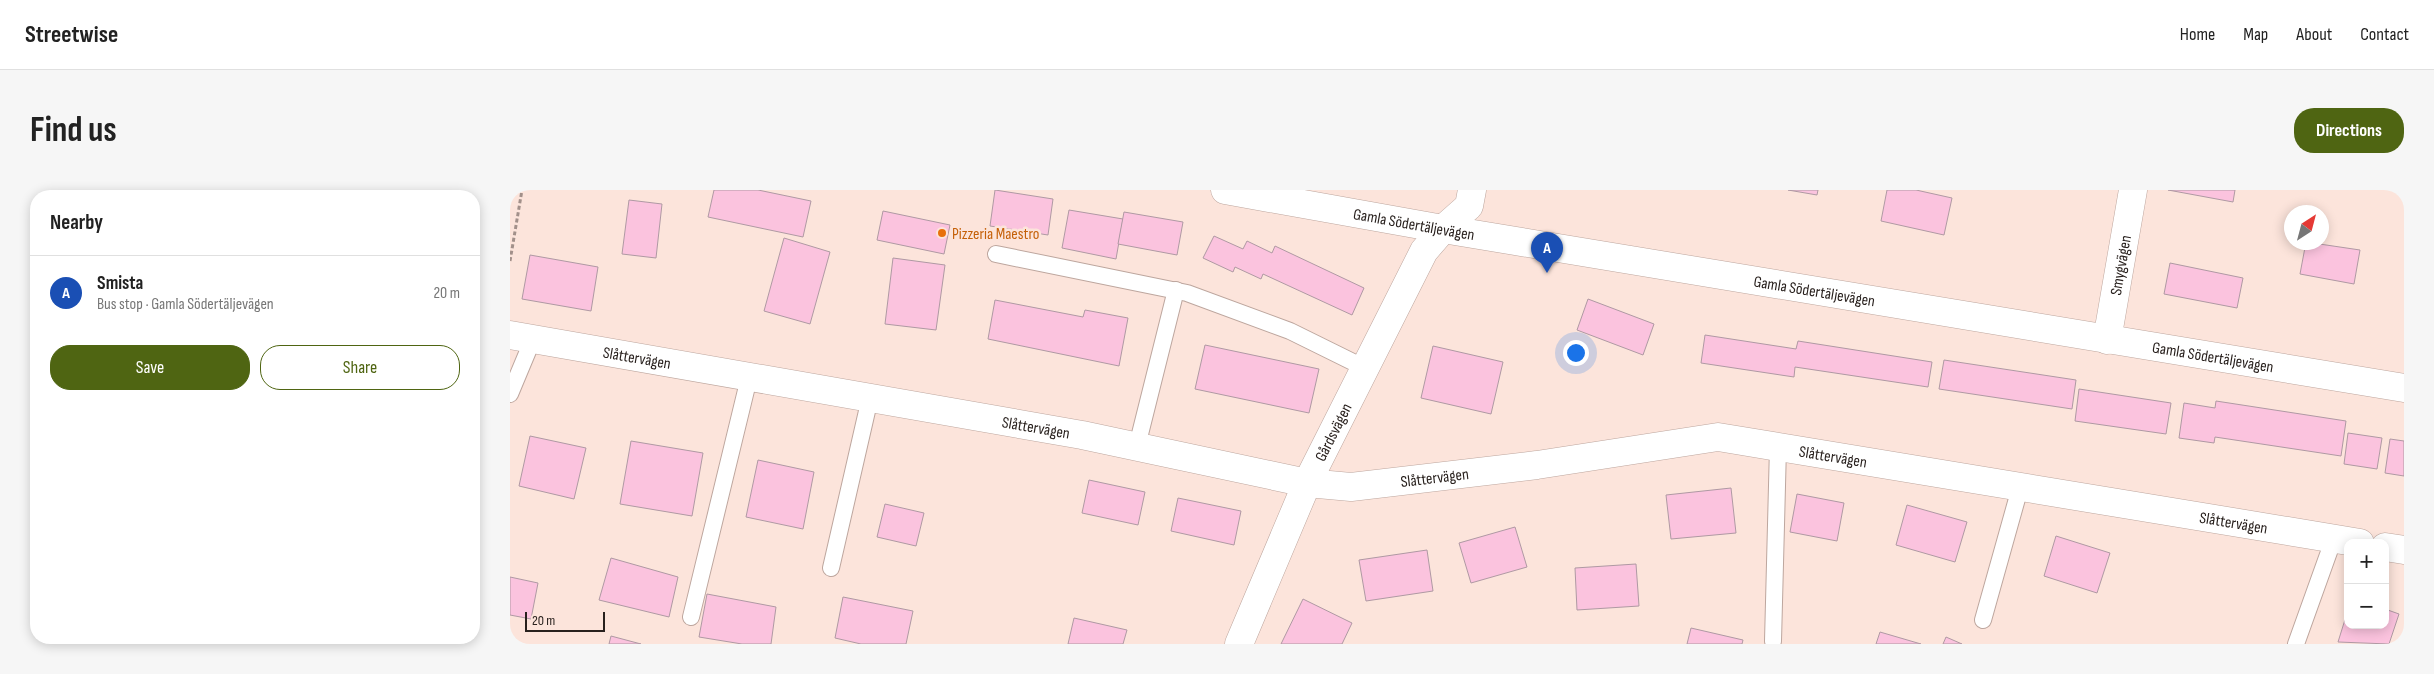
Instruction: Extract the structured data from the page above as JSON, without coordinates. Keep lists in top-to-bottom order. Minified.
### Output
{"streets":{"street":["Gamla Södertäljevägen","Smygvägen","Slåttervägen","Gårdsvägen"]},"crossings":[["Gamla Södertäljevägen","Smygvägen"],["Gamla Södertäljevägen","Gårdsvägen"],["Slåttervägen","Gårdsvägen"]],"places":["Pizzeria Maestro"],"scale_bar":"20 m","north":"top right","page":{"header":"Streetwise","nav":["Home","Map","About","Contact"],"buttons":["Directions",["Save","Share"]],"title":"Find us","heading":"Nearby","pins":"A","list":[{"mark":"A","name":"Smista","note":"Bus stop · Gamla Södertäljevägen","value":"20 m"}],"map_buttons":["+","−"],"scale":"20 m"}}
